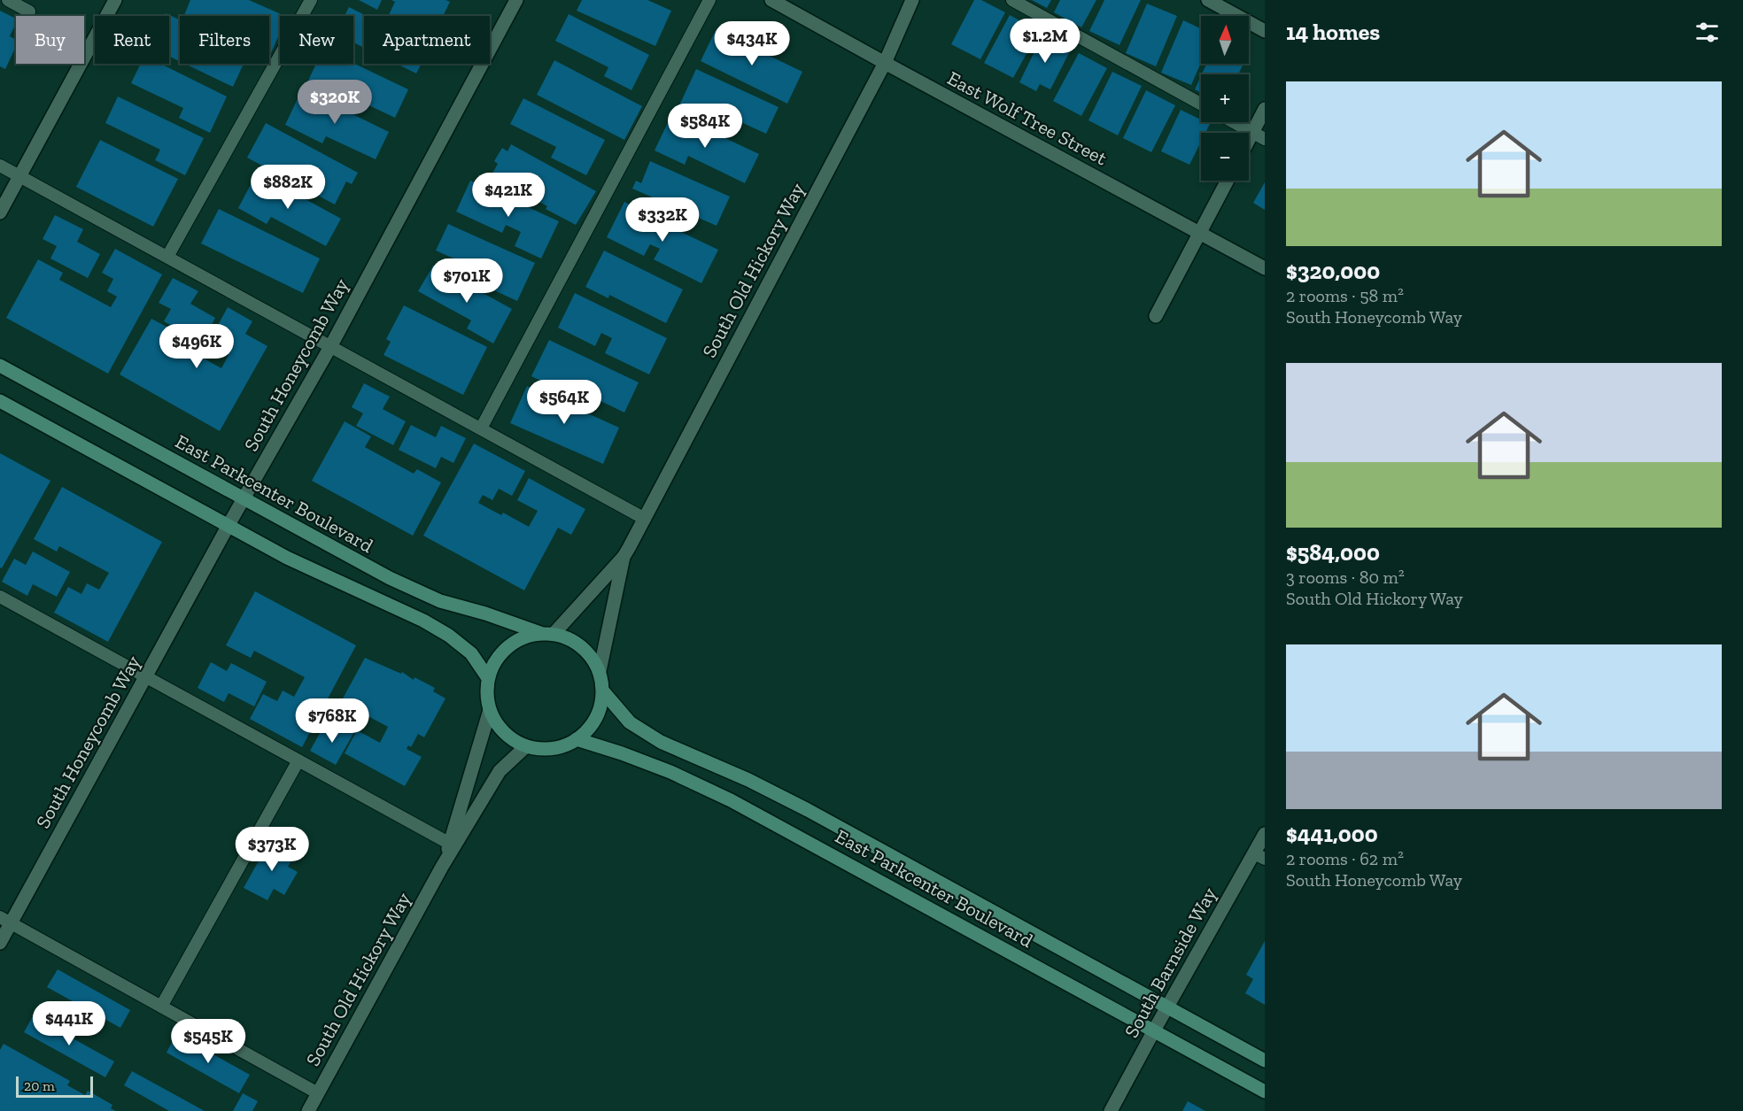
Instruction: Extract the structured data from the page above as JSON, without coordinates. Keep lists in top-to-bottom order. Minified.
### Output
{"streets":{"street":["East Wolf Tree Street","South Old Hickory Way","South Honeycomb Way","East Parkcenter Boulevard","South Barnside Way"]},"crossings":[["East Wolf Tree Street","South Old Hickory Way"],["South Old Hickory Way","East Parkcenter Boulevard"],["South Honeycomb Way","East Parkcenter Boulevard"],["East Parkcenter Boulevard","South Barnside Way"]],"scale_bar":"20 m","north":"top","page":{"heading":"14 homes","map_buttons":["+","−"],"chip":["Buy","Rent","Filters","New","Apartment"],"price":["$1.2M","$434K","$320K","$584K","$882K","$421K","$332K","$701K","$496K","$564K","$768K","$373K","$441K","$545K"],"list":[{"name":"$320,000","note":"2 rooms · 58 m² · South Honeycomb Way"},{"name":"$584,000","note":"3 rooms · 80 m² · South Old Hickory Way"},{"name":"$441,000","note":"2 rooms · 62 m² · South Honeycomb Way"}],"scale":"20 m"}}
